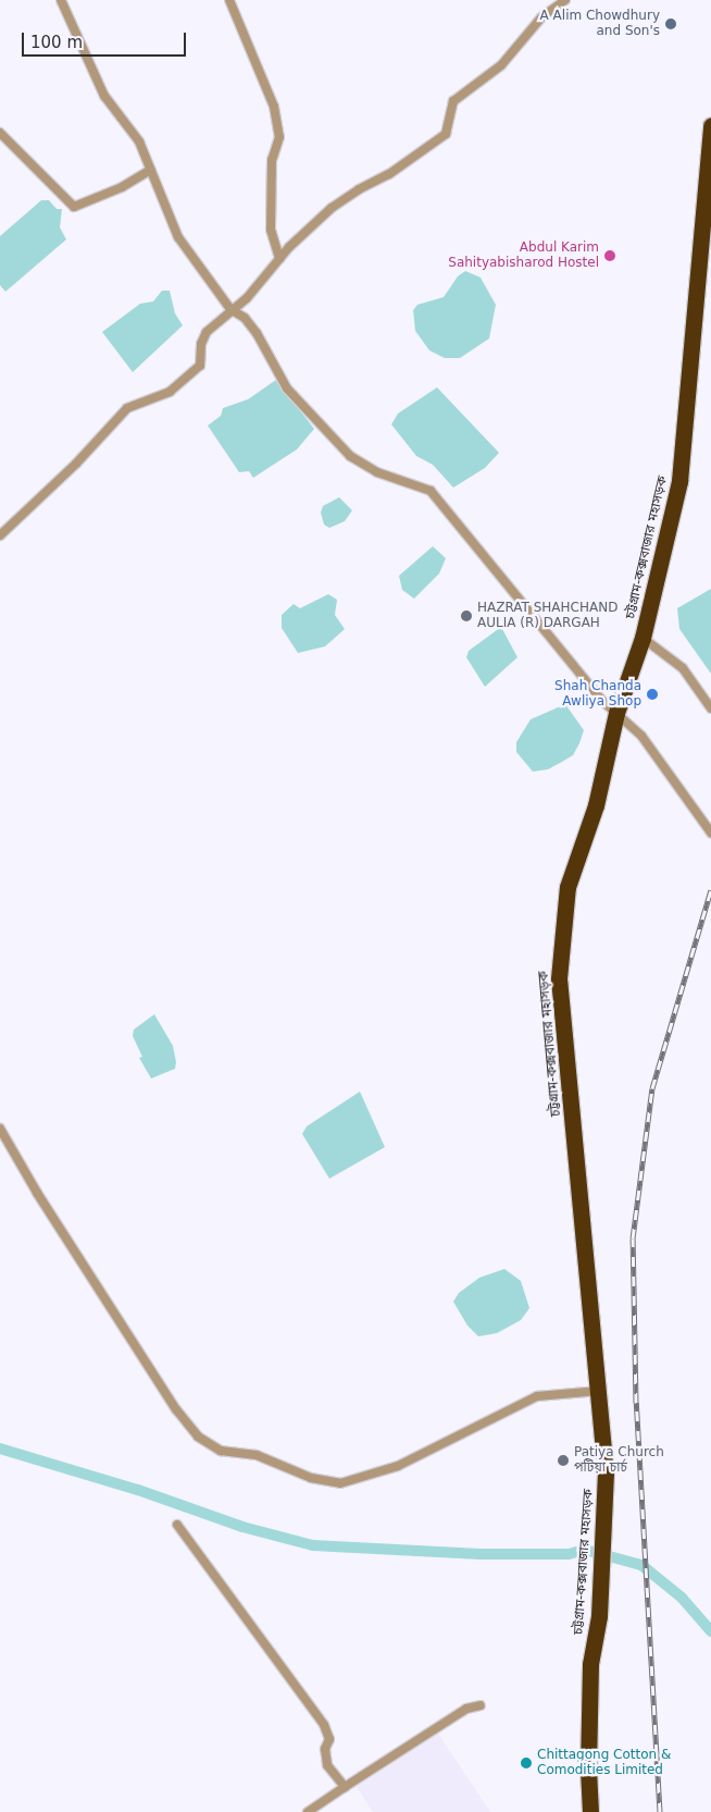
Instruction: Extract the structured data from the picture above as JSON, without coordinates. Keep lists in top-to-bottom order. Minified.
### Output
{"streets":{"highway":["চট্টগ্রাম-কক্সবাজার মহাসড়ক"]},"places":["A Alim Chowdhury and Son's","Abdul Karim Sahityabisharod Hostel","HAZRAT SHAHCHAND AULIA (R) DARGAH","Shah Chanda Awliya Shop","Patiya Church পটিয়া চার্চ","Chittagong Cotton & Comodities Limited"],"scale_bar":"100 m"}
